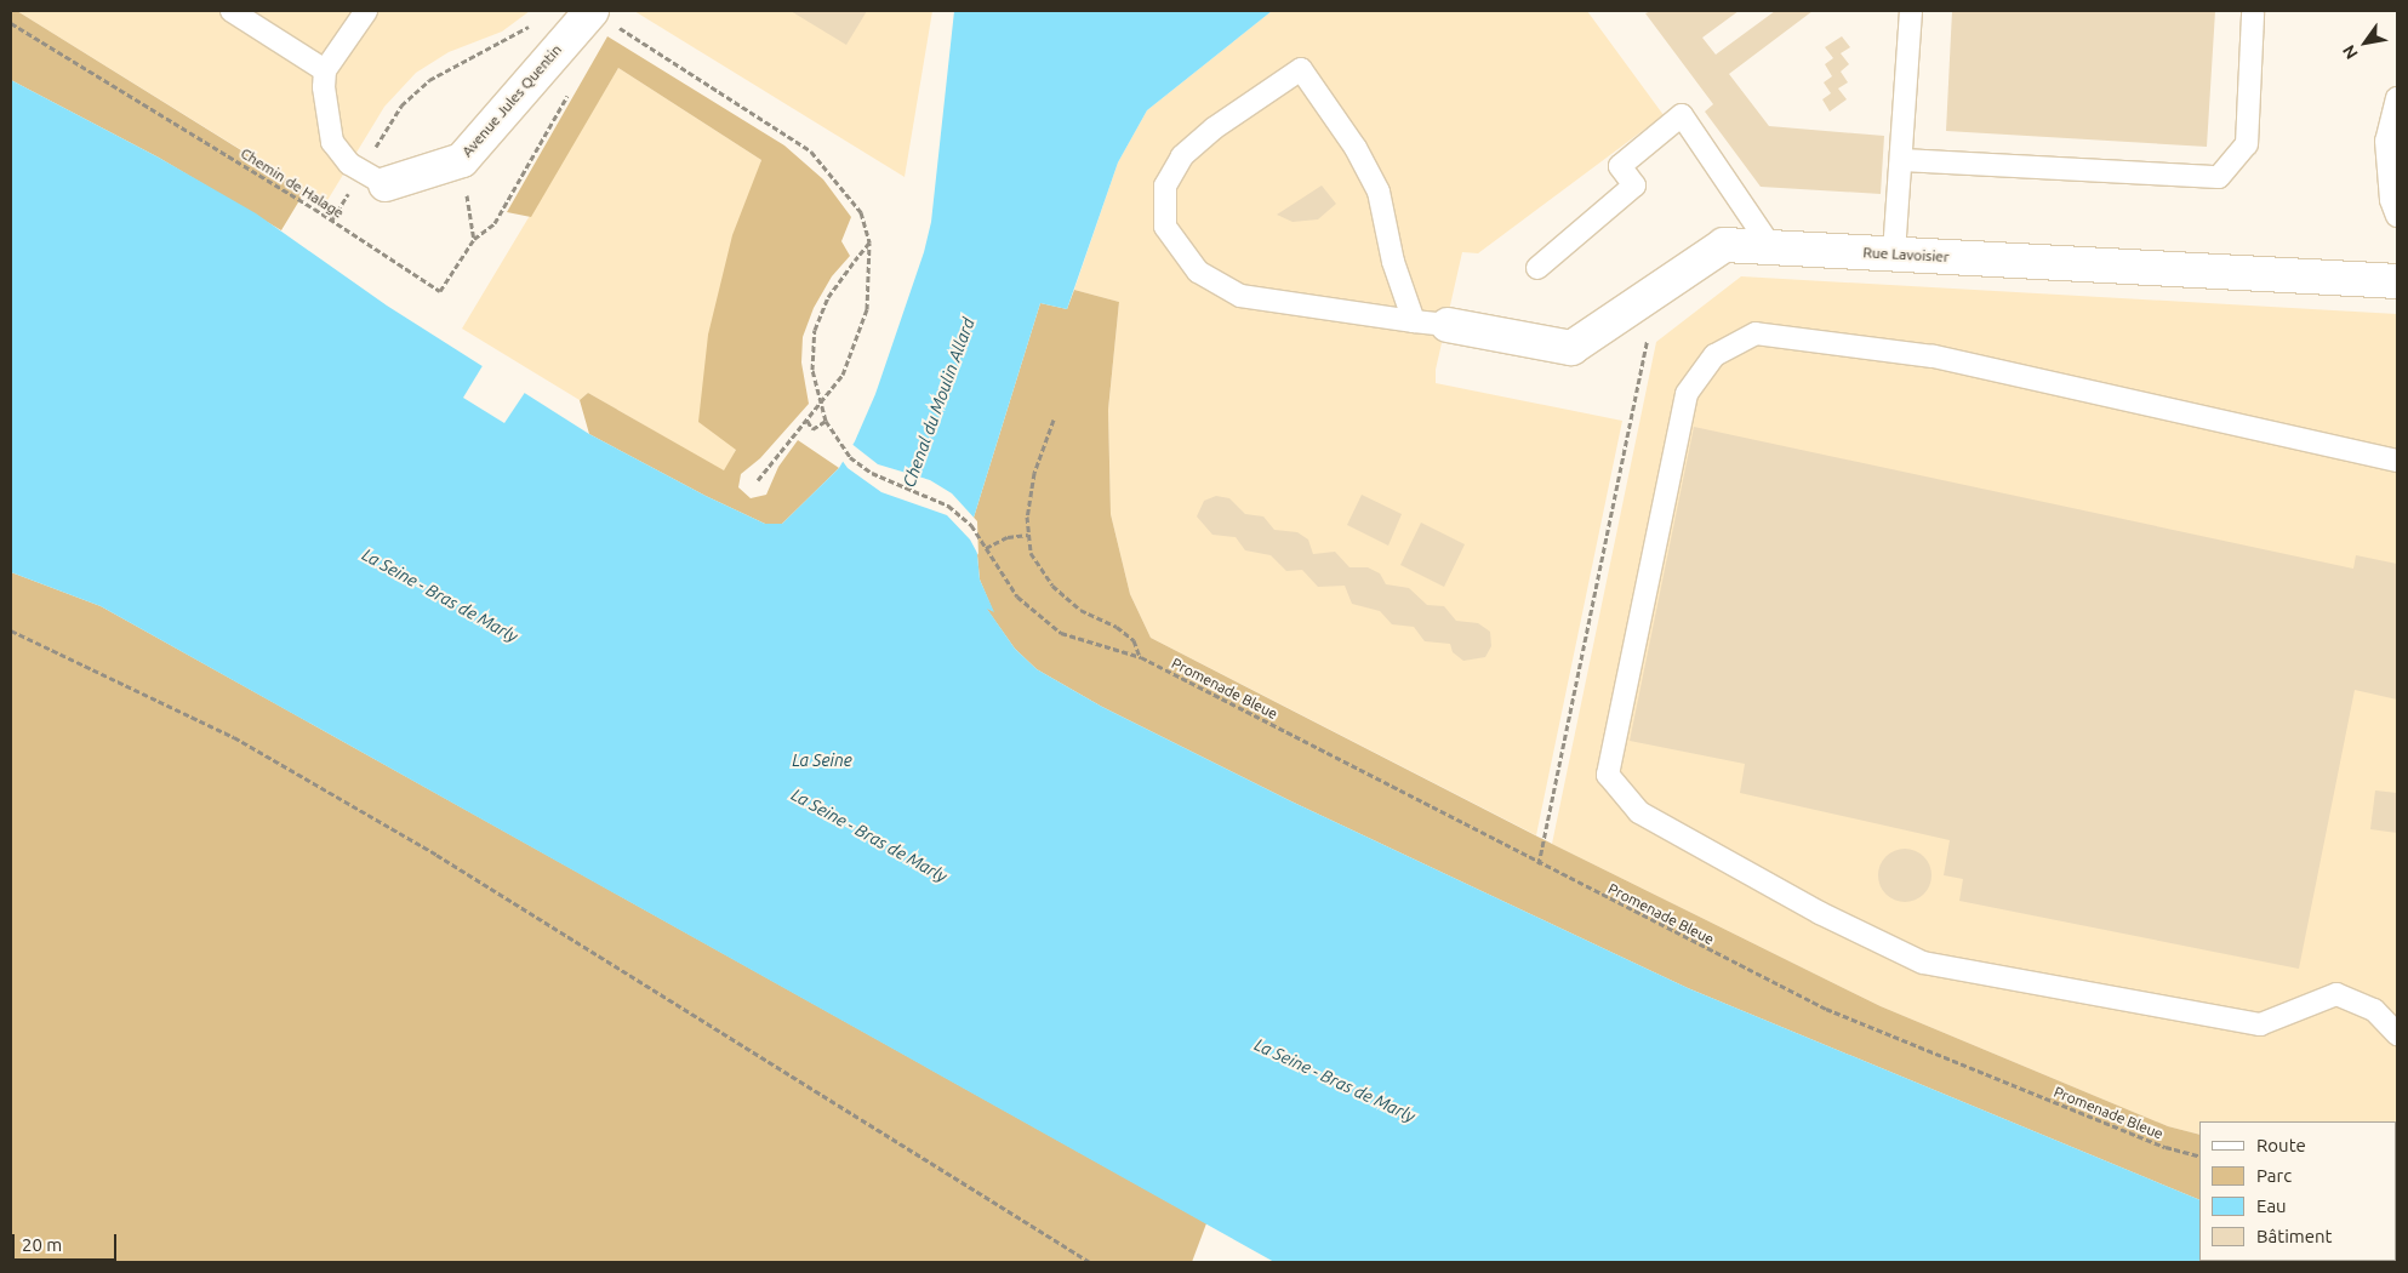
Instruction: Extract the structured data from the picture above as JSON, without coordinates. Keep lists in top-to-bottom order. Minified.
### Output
{"streets":{"street":["Avenue Jules Quentin","Rue Lavoisier"],"path":["Chemin de Halage","Promenade Bleue"]},"water":["Chenal du Moulin Allard","La Seine - Bras de Marly","La Seine"],"legend":["Route","Parc","Eau","Bâtiment"],"scale_bar":"20 m","north":"bottom left"}
